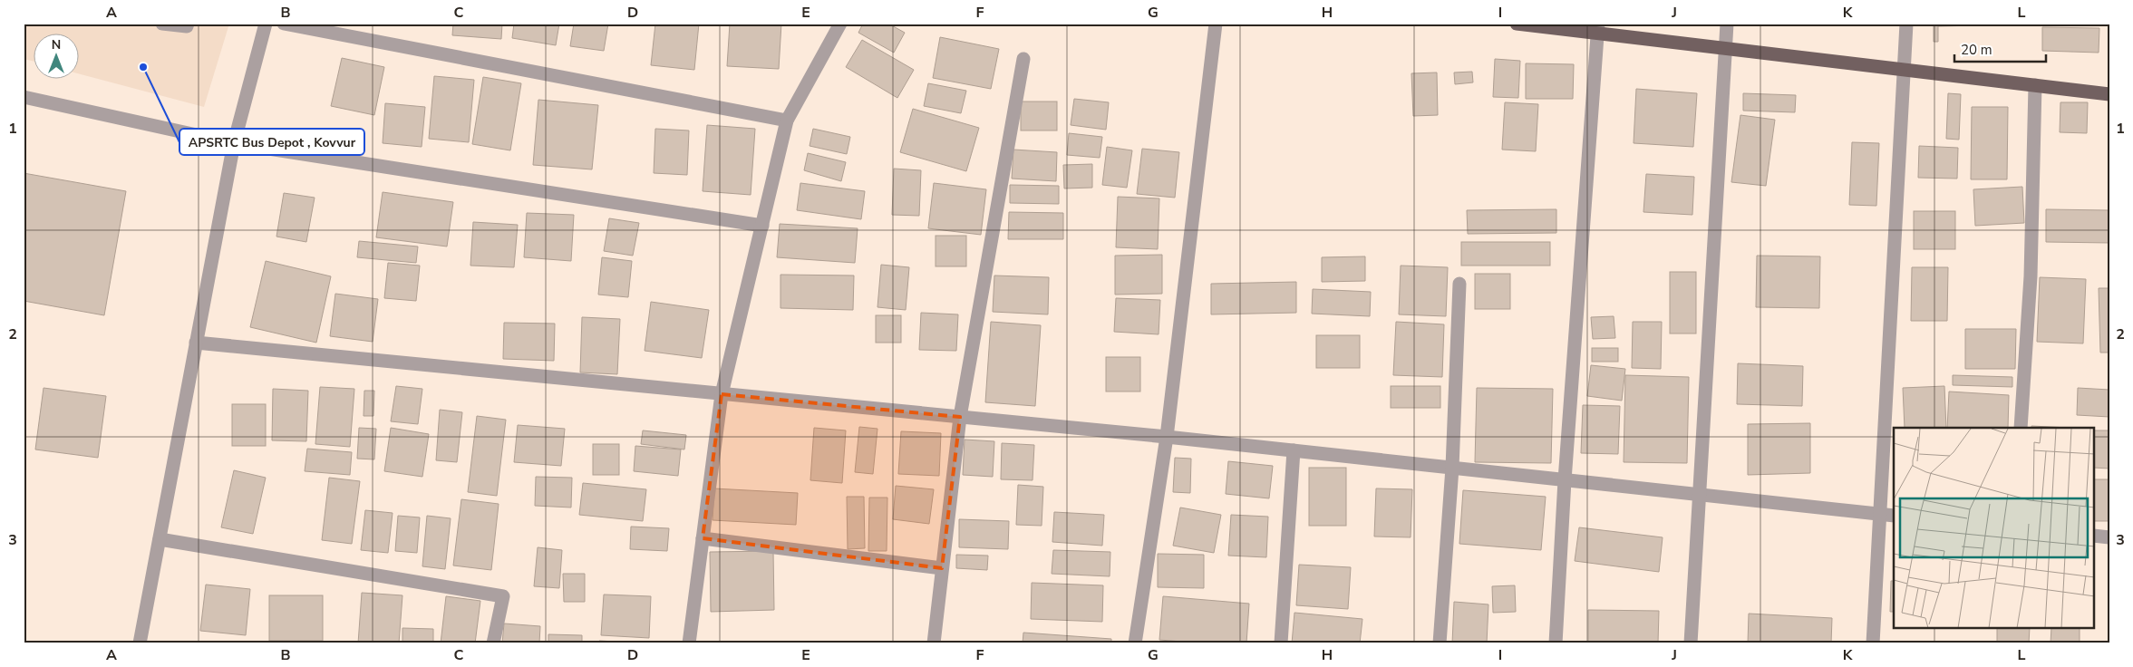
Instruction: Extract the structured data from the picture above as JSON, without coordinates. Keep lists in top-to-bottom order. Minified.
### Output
{"places":["APSRTC Bus Depot , Kovvur"],"scale_bar":"20 m","north":"top","grid":{"columns":["A","B","C","D","E","F","G","H","I","J","K","L"],"rows":["1","2","3"]}}
